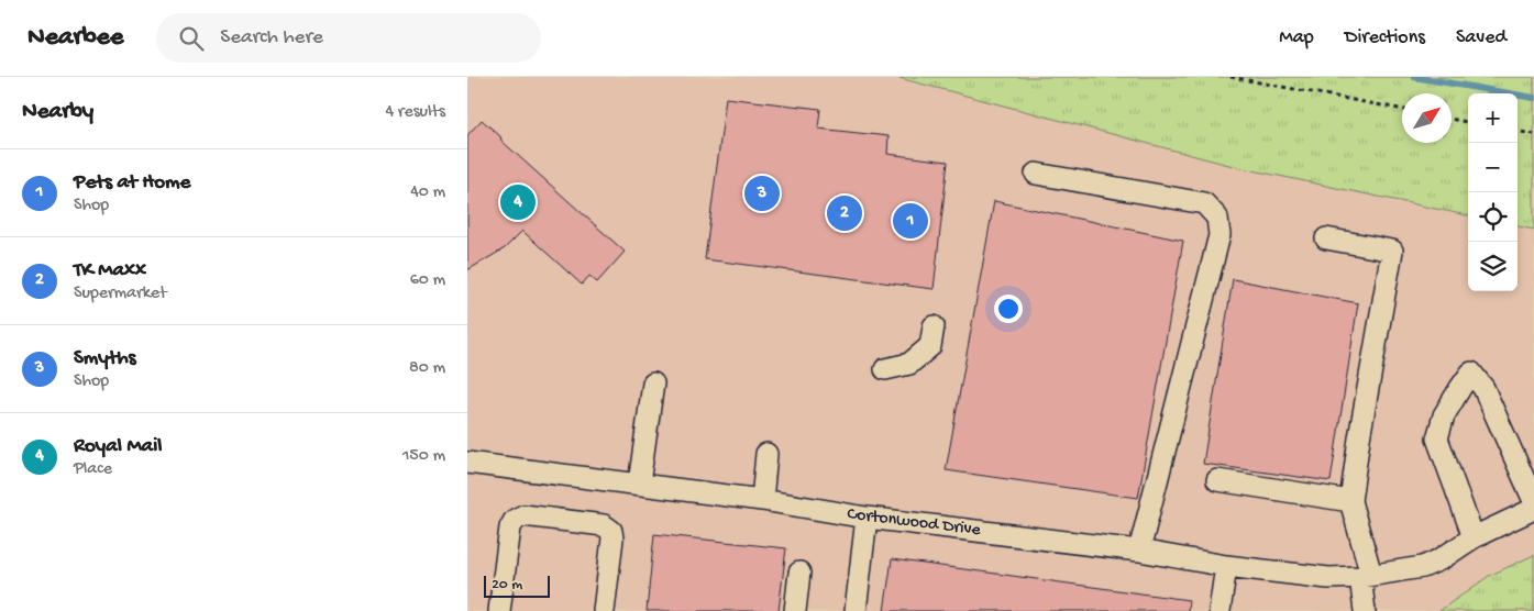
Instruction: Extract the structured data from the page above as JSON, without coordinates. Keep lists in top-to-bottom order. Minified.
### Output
{"streets":{"street":["Cortonwood Drive"]},"scale_bar":"20 m","north":"top right","page":{"header":"Nearbee","search":"Search here","nav":["Map","Directions","Saved"],"heading":["Nearby","4 results"],"map_buttons":["+","−"],"list":[{"mark":"1","name":"Pets at Home","note":"Shop","value":"40 m"},{"mark":"2","name":"TK Maxx","note":"Supermarket","value":"60 m"},{"mark":"3","name":"Smyths","note":"Shop","value":"80 m"},{"mark":"4","name":"Royal Mail","note":"Place","value":"150 m"}],"pins":["3","4","2","1"],"scale":"20 m"}}
